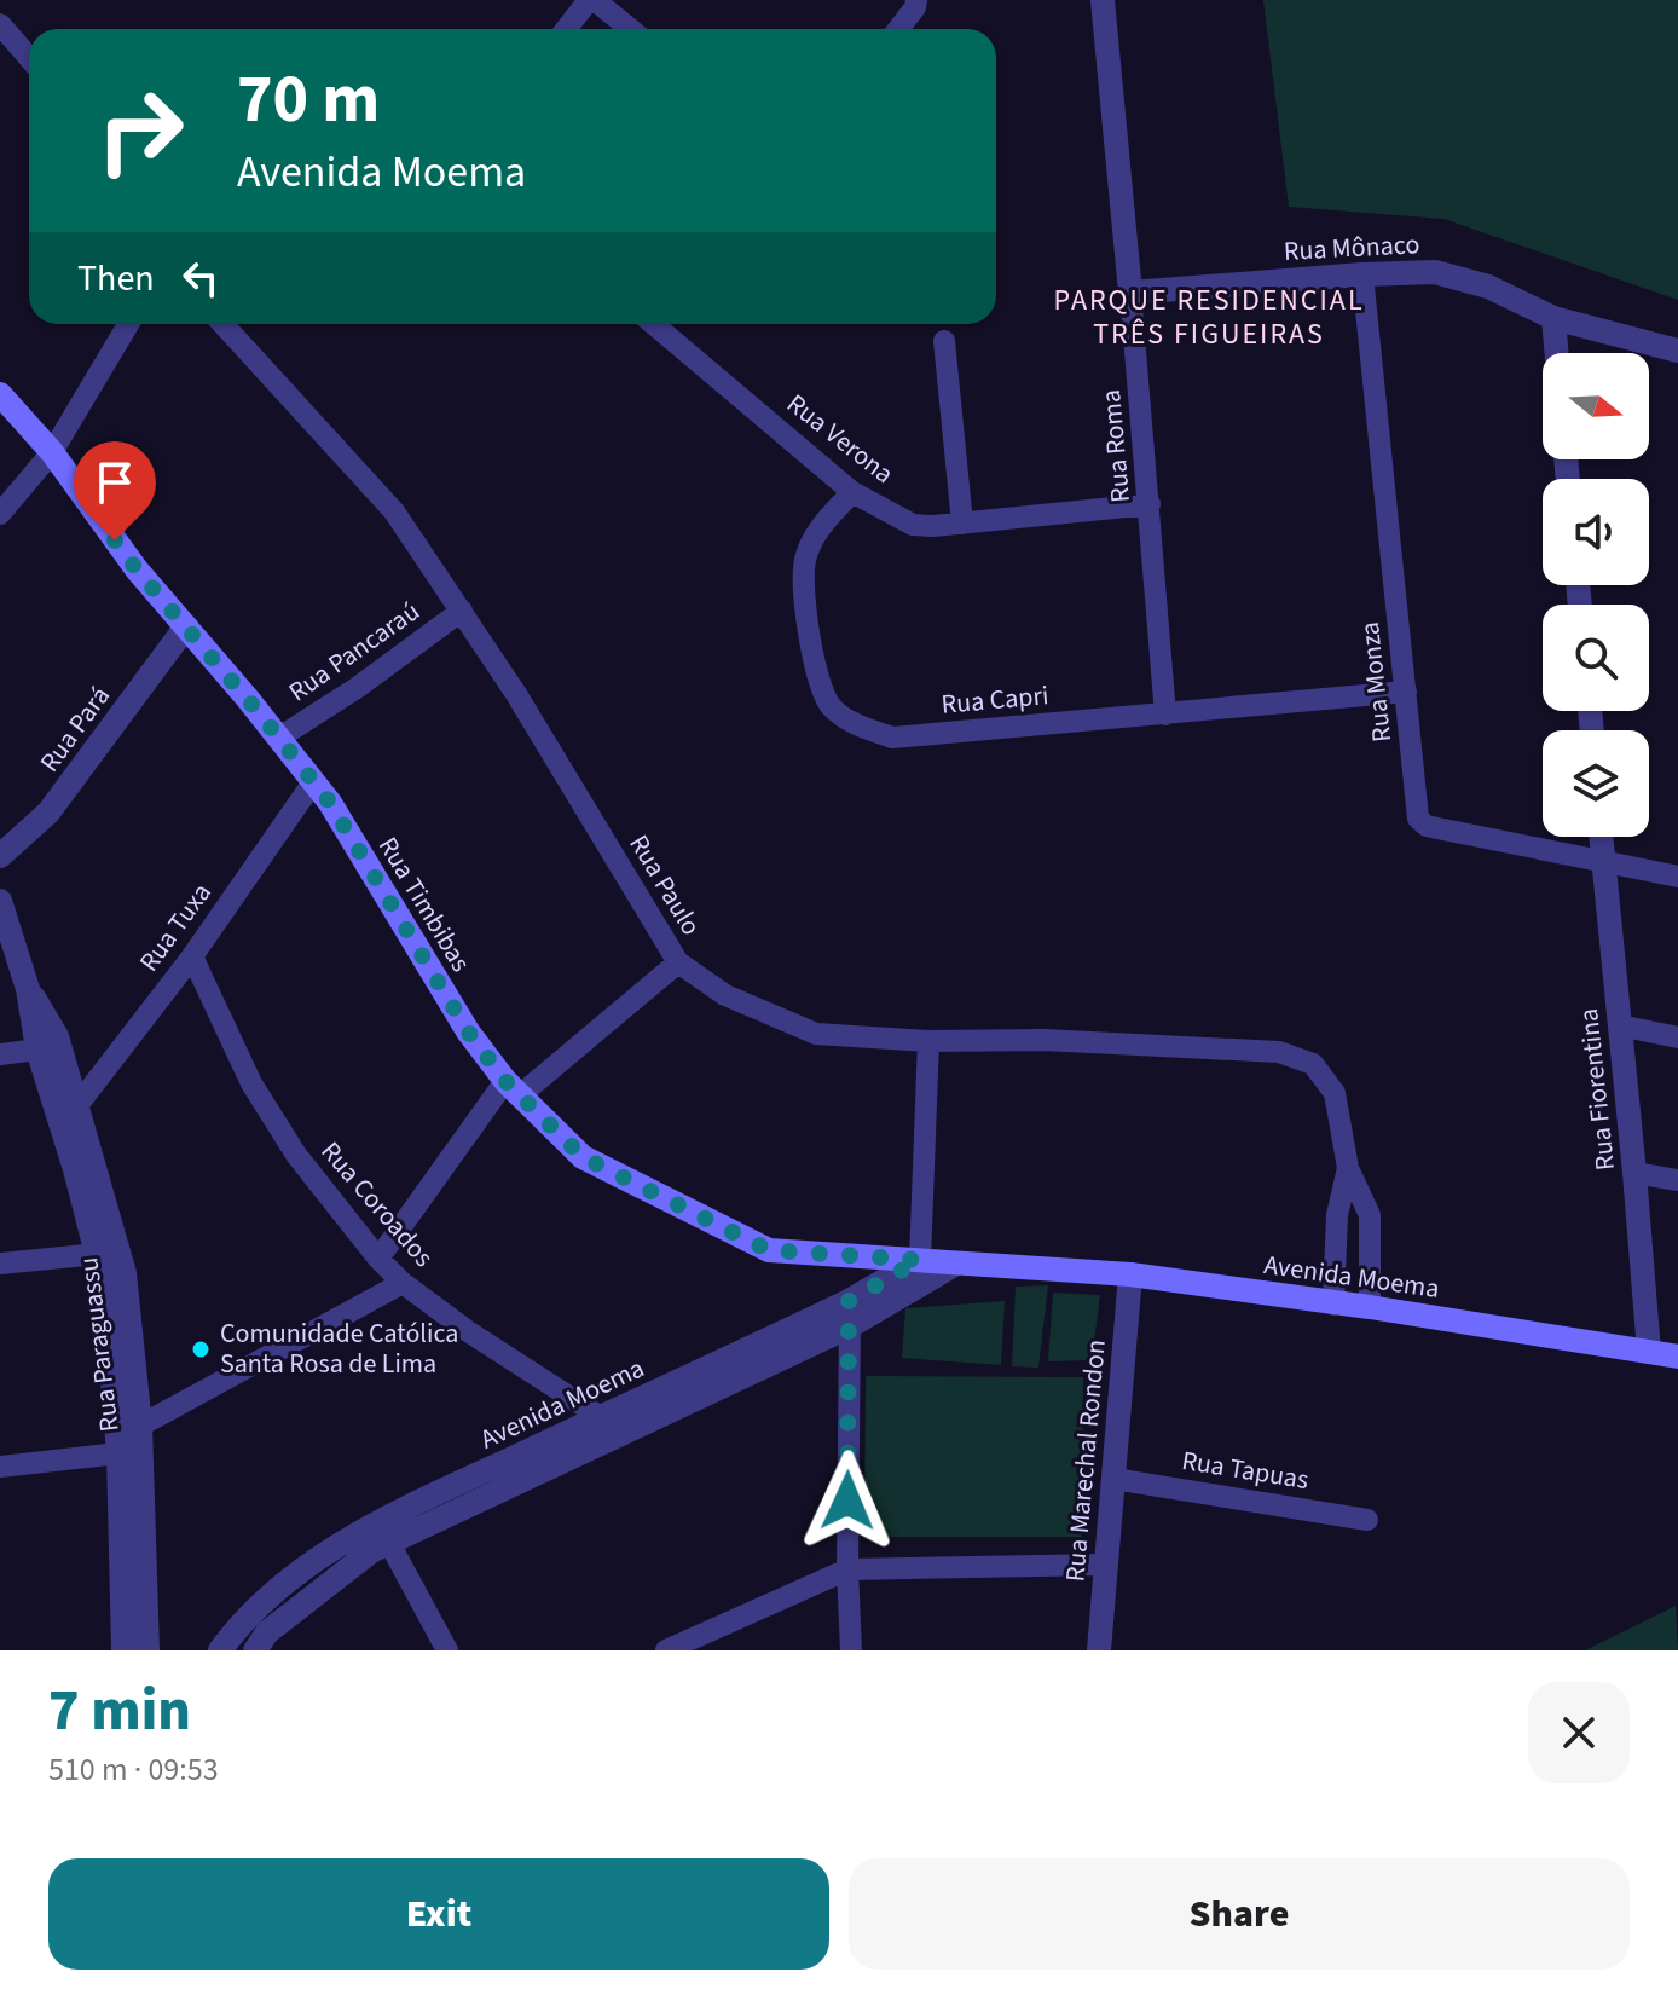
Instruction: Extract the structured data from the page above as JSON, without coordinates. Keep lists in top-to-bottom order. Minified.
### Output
{"streets":{"main road":["Rua Timbibas","Avenida Moema"],"street":["Rua Mônaco","Rua Verona","Rua Roma","Rua Pancaraú","Rua Monza","Rua Capri","Rua Pará","Rua Paulo","Rua Tuxa","Rua Fiorentina","Rua Coroados","Rua Paraguassu","Rua Marechal Rondon","Rua Tapuas"]},"crossings":[["Rua Mônaco","Rua Roma"],["Rua Mônaco","Rua Monza"],["Rua Verona","Rua Roma"],["Rua Verona","Rua Capri"],["Rua Roma","Rua Capri"],["Rua Pancaraú","Rua Paulo"],["Rua Pancaraú","Rua Timbibas"],["Rua Monza","Rua Capri"],["Rua Monza","Rua Fiorentina"],["Rua Pará","Rua Timbibas"],["Rua Paulo","Avenida Moema"],["Rua Timbibas","Rua Tuxa"],["Rua Timbibas","Avenida Moema"],["Rua Tuxa","Rua Coroados"],["Rua Tuxa","Rua Paraguassu"],["Rua Fiorentina","Avenida Moema"],["Rua Coroados","Avenida Moema"],["Avenida Moema","Rua Marechal Rondon"],["Rua Marechal Rondon","Rua Tapuas"]],"districts":["PARQUE RESIDENCIAL TRÊS FIGUEIRAS"],"places":["Comunidade Católica Santa Rosa de Lima"],"north":"right","page":{"turn":["70 m","Avenida Moema"],"then":"Then","heading":["7 min","510 m · 09:53"],"buttons":["Exit","Share"]}}
